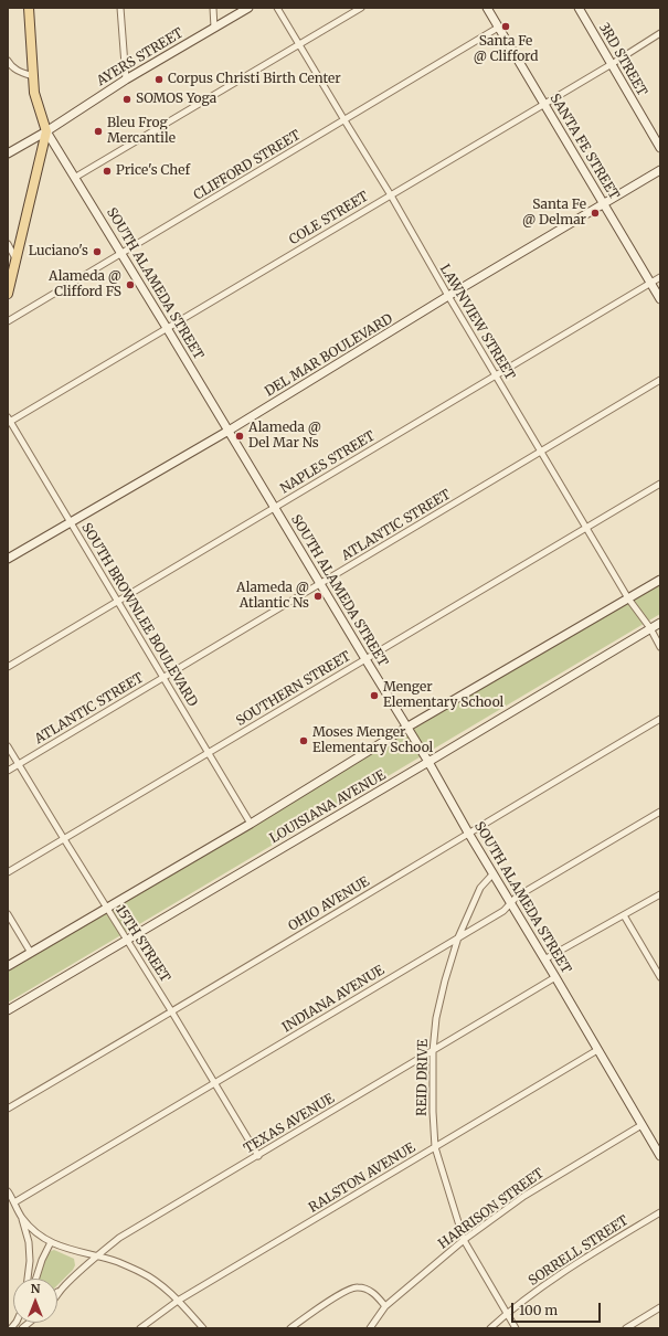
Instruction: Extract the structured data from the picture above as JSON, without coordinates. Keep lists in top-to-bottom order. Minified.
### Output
{"streets":{"main road":["AYERS STREET","3RD STREET","SANTA FE STREET","SOUTH ALAMEDA STREET","DEL MAR BOULEVARD","LOUISIANA AVENUE"],"street":["CLIFFORD STREET","COLE STREET","LAWNVIEW STREET","NAPLES STREET","ATLANTIC STREET","SOUTH BROWNLEE BOULEVARD","SOUTHERN STREET","OHIO AVENUE","15TH STREET","INDIANA AVENUE","REID DRIVE","TEXAS AVENUE","RALSTON AVENUE","HARRISON STREET","SORRELL STREET"]},"crossings":[["AYERS STREET","SOUTH ALAMEDA STREET"],["3RD STREET","COLE STREET"],["SANTA FE STREET","CLIFFORD STREET"],["SANTA FE STREET","COLE STREET"],["SANTA FE STREET","DEL MAR BOULEVARD"],["SANTA FE STREET","NAPLES STREET"],["CLIFFORD STREET","SOUTH ALAMEDA STREET"],["CLIFFORD STREET","LAWNVIEW STREET"],["COLE STREET","SOUTH ALAMEDA STREET"],["COLE STREET","LAWNVIEW STREET"],["COLE STREET","SOUTH BROWNLEE BOULEVARD"],["SOUTH ALAMEDA STREET","DEL MAR BOULEVARD"],["SOUTH ALAMEDA STREET","NAPLES STREET"],["SOUTH ALAMEDA STREET","ATLANTIC STREET"],["SOUTH ALAMEDA STREET","SOUTHERN STREET"],["SOUTH ALAMEDA STREET","LOUISIANA AVENUE"],["SOUTH ALAMEDA STREET","OHIO AVENUE"],["SOUTH ALAMEDA STREET","INDIANA AVENUE"],["SOUTH ALAMEDA STREET","REID DRIVE"],["SOUTH ALAMEDA STREET","TEXAS AVENUE"],["SOUTH ALAMEDA STREET","RALSTON AVENUE"],["SOUTH ALAMEDA STREET","HARRISON STREET"],["LAWNVIEW STREET","DEL MAR BOULEVARD"],["LAWNVIEW STREET","NAPLES STREET"],["LAWNVIEW STREET","ATLANTIC STREET"],["LAWNVIEW STREET","SOUTHERN STREET"],["LAWNVIEW STREET","LOUISIANA AVENUE"],["DEL MAR BOULEVARD","SOUTH BROWNLEE BOULEVARD"],["NAPLES STREET","SOUTH BROWNLEE BOULEVARD"],["ATLANTIC STREET","SOUTH BROWNLEE BOULEVARD"],["ATLANTIC STREET","15TH STREET"],["SOUTH BROWNLEE BOULEVARD","SOUTHERN STREET"],["SOUTH BROWNLEE BOULEVARD","LOUISIANA AVENUE"],["SOUTHERN STREET","15TH STREET"],["LOUISIANA AVENUE","15TH STREET"],["OHIO AVENUE","15TH STREET"],["15TH STREET","INDIANA AVENUE"],["15TH STREET","TEXAS AVENUE"],["INDIANA AVENUE","REID DRIVE"],["REID DRIVE","TEXAS AVENUE"],["REID DRIVE","RALSTON AVENUE"],["REID DRIVE","HARRISON STREET"],["REID DRIVE","SORRELL STREET"]],"places":["Santa Fe @ Clifford","Corpus Christi Birth Center","SOMOS Yoga","Bleu Frog Mercantile","Price's Chef","Santa Fe @ Delmar","Luciano's","Alameda @ Clifford FS","Alameda @ Del Mar Ns","Alameda @ Atlantic Ns","Menger Elementary School","Moses Menger Elementary School"],"scale_bar":"100 m","north":"top"}
